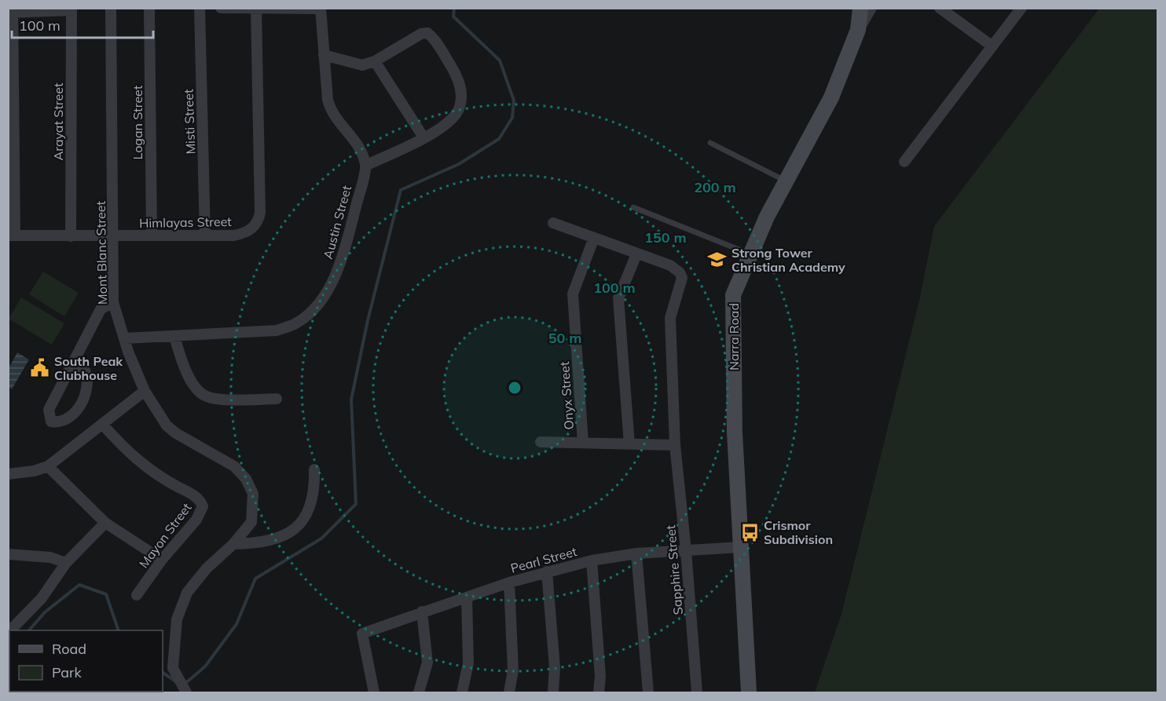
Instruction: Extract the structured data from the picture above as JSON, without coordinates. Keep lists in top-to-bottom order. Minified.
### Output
{"streets":{"street":["Arayat Street","Misti Street","Logan Street","Himlayas Street","Austin Street","Mont Blanc Street","Narra Road","Onyx Street","Mayon Street","Pearl Street","Sapphire Street"]},"crossings":[["Arayat Street","Himlayas Street"],["Misti Street","Himlayas Street"],["Logan Street","Himlayas Street"],["Himlayas Street","Mont Blanc Street"],["Austin Street","Mont Blanc Street"],["Narra Road","Pearl Street"],["Pearl Street","Sapphire Street"]],"places":{"school or university":["Strong Tower Christian Academy"],"public building":["South Peak Clubhouse"],"bus stop":["Crismor Subdivision"]},"legend":["Road","Park"],"scale_bar":"100 m","rings":["200 m","150 m","100 m","50 m"]}
